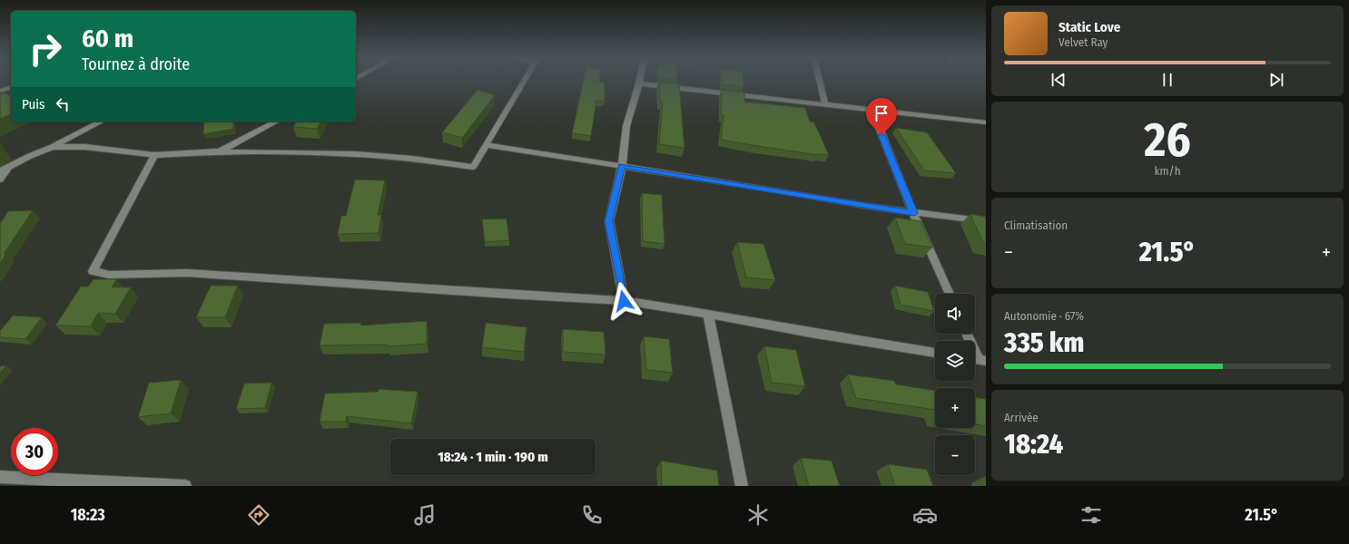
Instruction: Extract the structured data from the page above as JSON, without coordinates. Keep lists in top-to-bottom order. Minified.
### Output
{"page":{"turn":["60 m","Tournez à droite"],"song":["Static Love","Velvet Ray"],"then":"Puis","tile":[["26","km/h"],"Climatisation",["Autonomie · 67%","335 km"],["Arrivée","18:24"]],"heat":["−","21.5°","+"],"map_buttons":["+","−"],"limit":"30","trip":"18:24 · 1 min · 190 m","tabs":["18:23","21.5°"]}}
